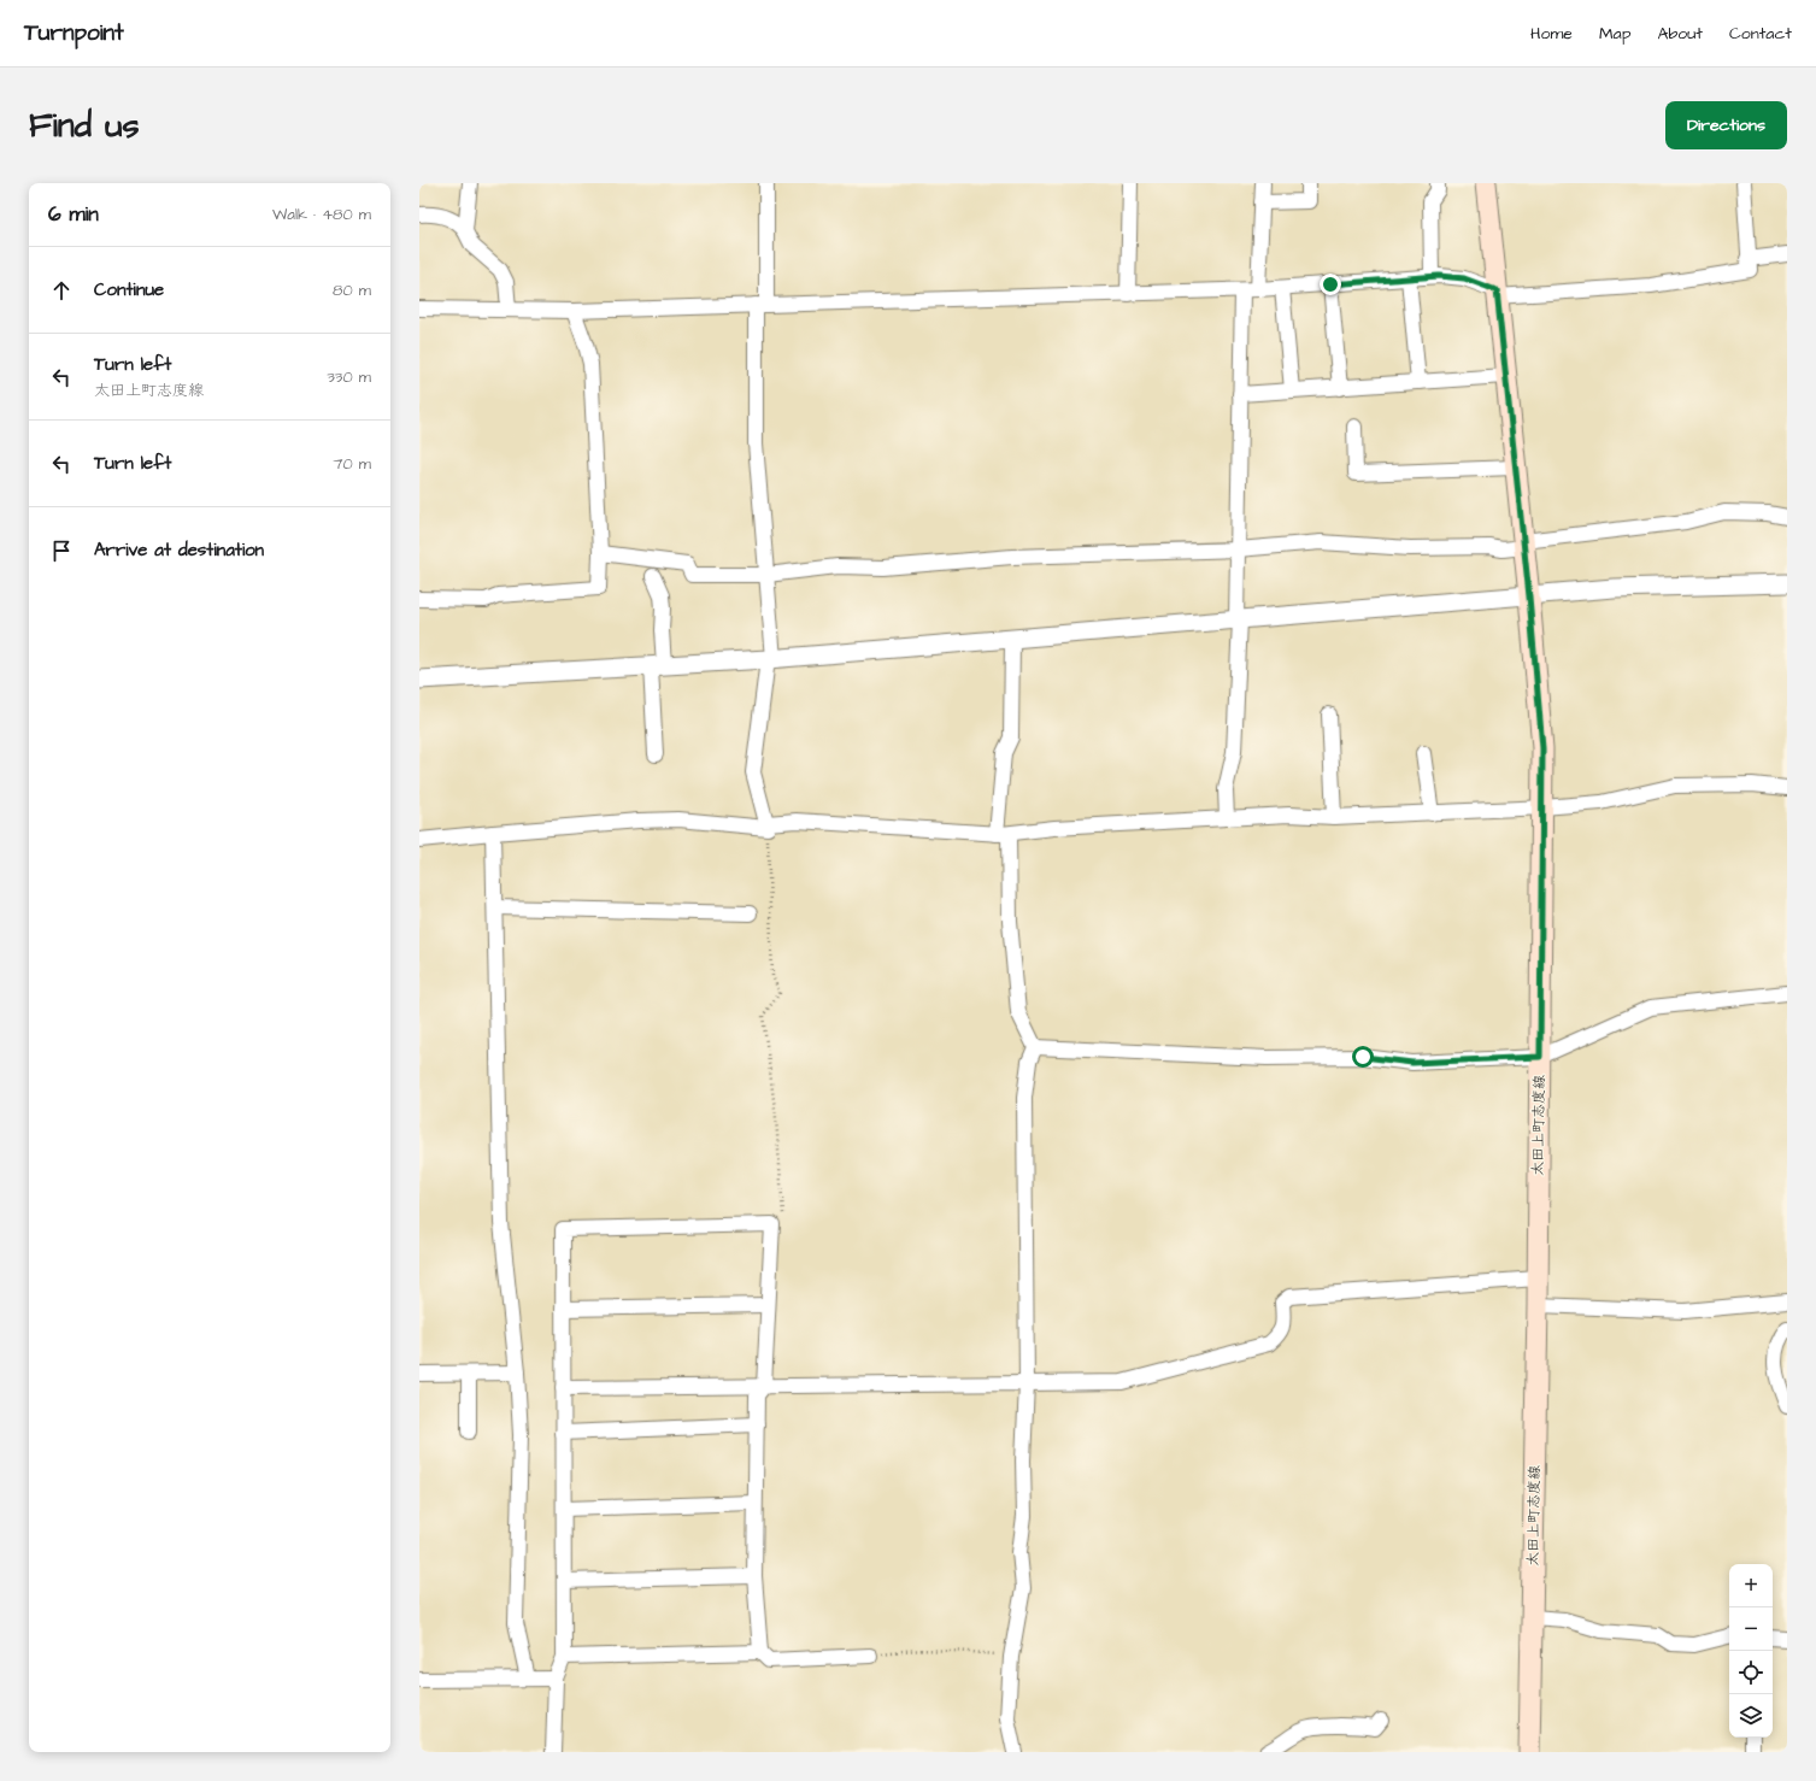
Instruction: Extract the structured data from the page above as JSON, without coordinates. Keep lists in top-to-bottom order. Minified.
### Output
{"streets":{"main road":["太田上町志度線"]},"page":{"header":"Turnpoint","nav":["Home","Map","About","Contact"],"buttons":"Directions","title":"Find us","heading":["6 min","Walk · 480 m"],"list":[["Continue","80 m"],["Turn left","太田上町志度線","330 m"],["Turn left","70 m"],"Arrive at destination"],"map_buttons":["+","−"]}}
